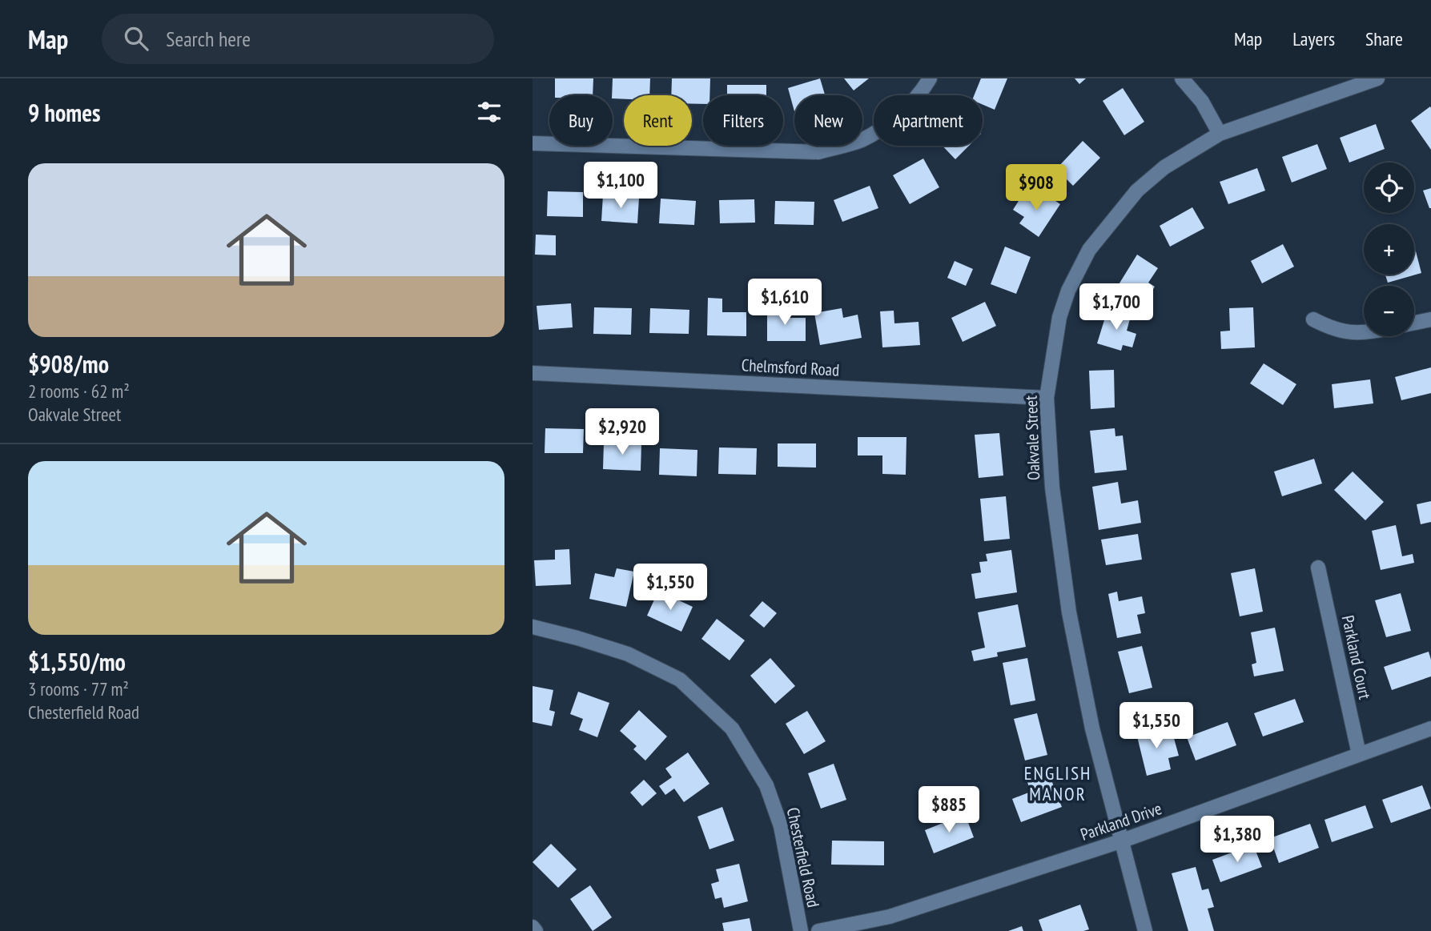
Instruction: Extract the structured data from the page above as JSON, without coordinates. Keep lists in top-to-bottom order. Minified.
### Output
{"streets":{"street":["Chelmsford Road","Oakvale Street","Parkland Court","Parkland Drive","Chesterfield Road"]},"crossings":[["Chelmsford Road","Oakvale Street"],["Oakvale Street","Parkland Drive"],["Parkland Court","Parkland Drive"]],"districts":["ENGLISH MANOR"],"page":{"header":"Map","search":"Search here","nav":["Map","Layers","Share"],"heading":"9 homes","chip":["Buy","Rent","Filters","New","Apartment"],"list":[{"name":"$908/mo","note":"2 rooms · 62 m² · Oakvale Street"},{"name":"$1,550/mo","note":"3 rooms · 77 m² · Chesterfield Road"}],"price":["$1,100","$908","$1,610","$1,700","$2,920","$1,550","$1,550","$885","$1,380"],"map_buttons":["+","−"]}}
